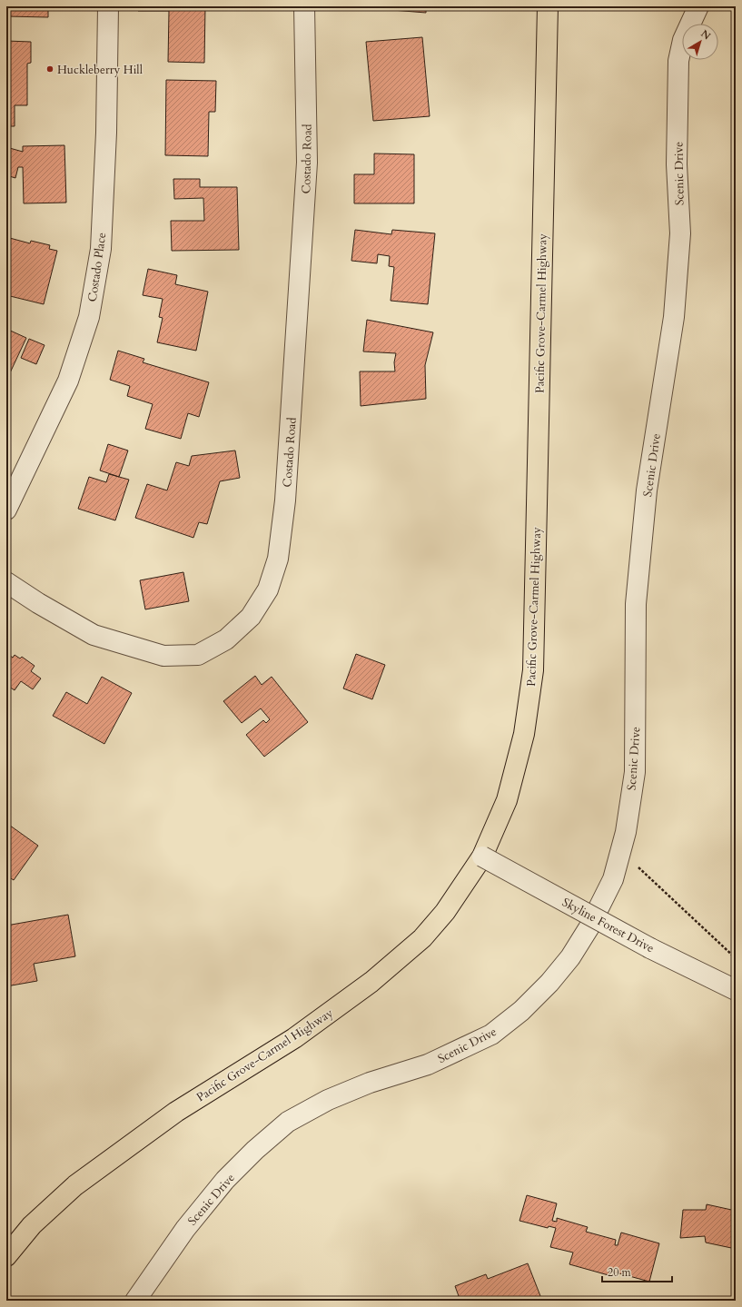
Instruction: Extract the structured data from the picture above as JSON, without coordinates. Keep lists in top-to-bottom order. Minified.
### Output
{"streets":{"main road":["Pacific Grove-Carmel Highway"],"street":["Costado Road","Scenic Drive","Costado Place","Skyline Forest Drive"]},"crossings":[["Pacific Grove-Carmel Highway","Skyline Forest Drive"]],"places":["Huckleberry Hill"],"scale_bar":"20 m","north":"top right"}
